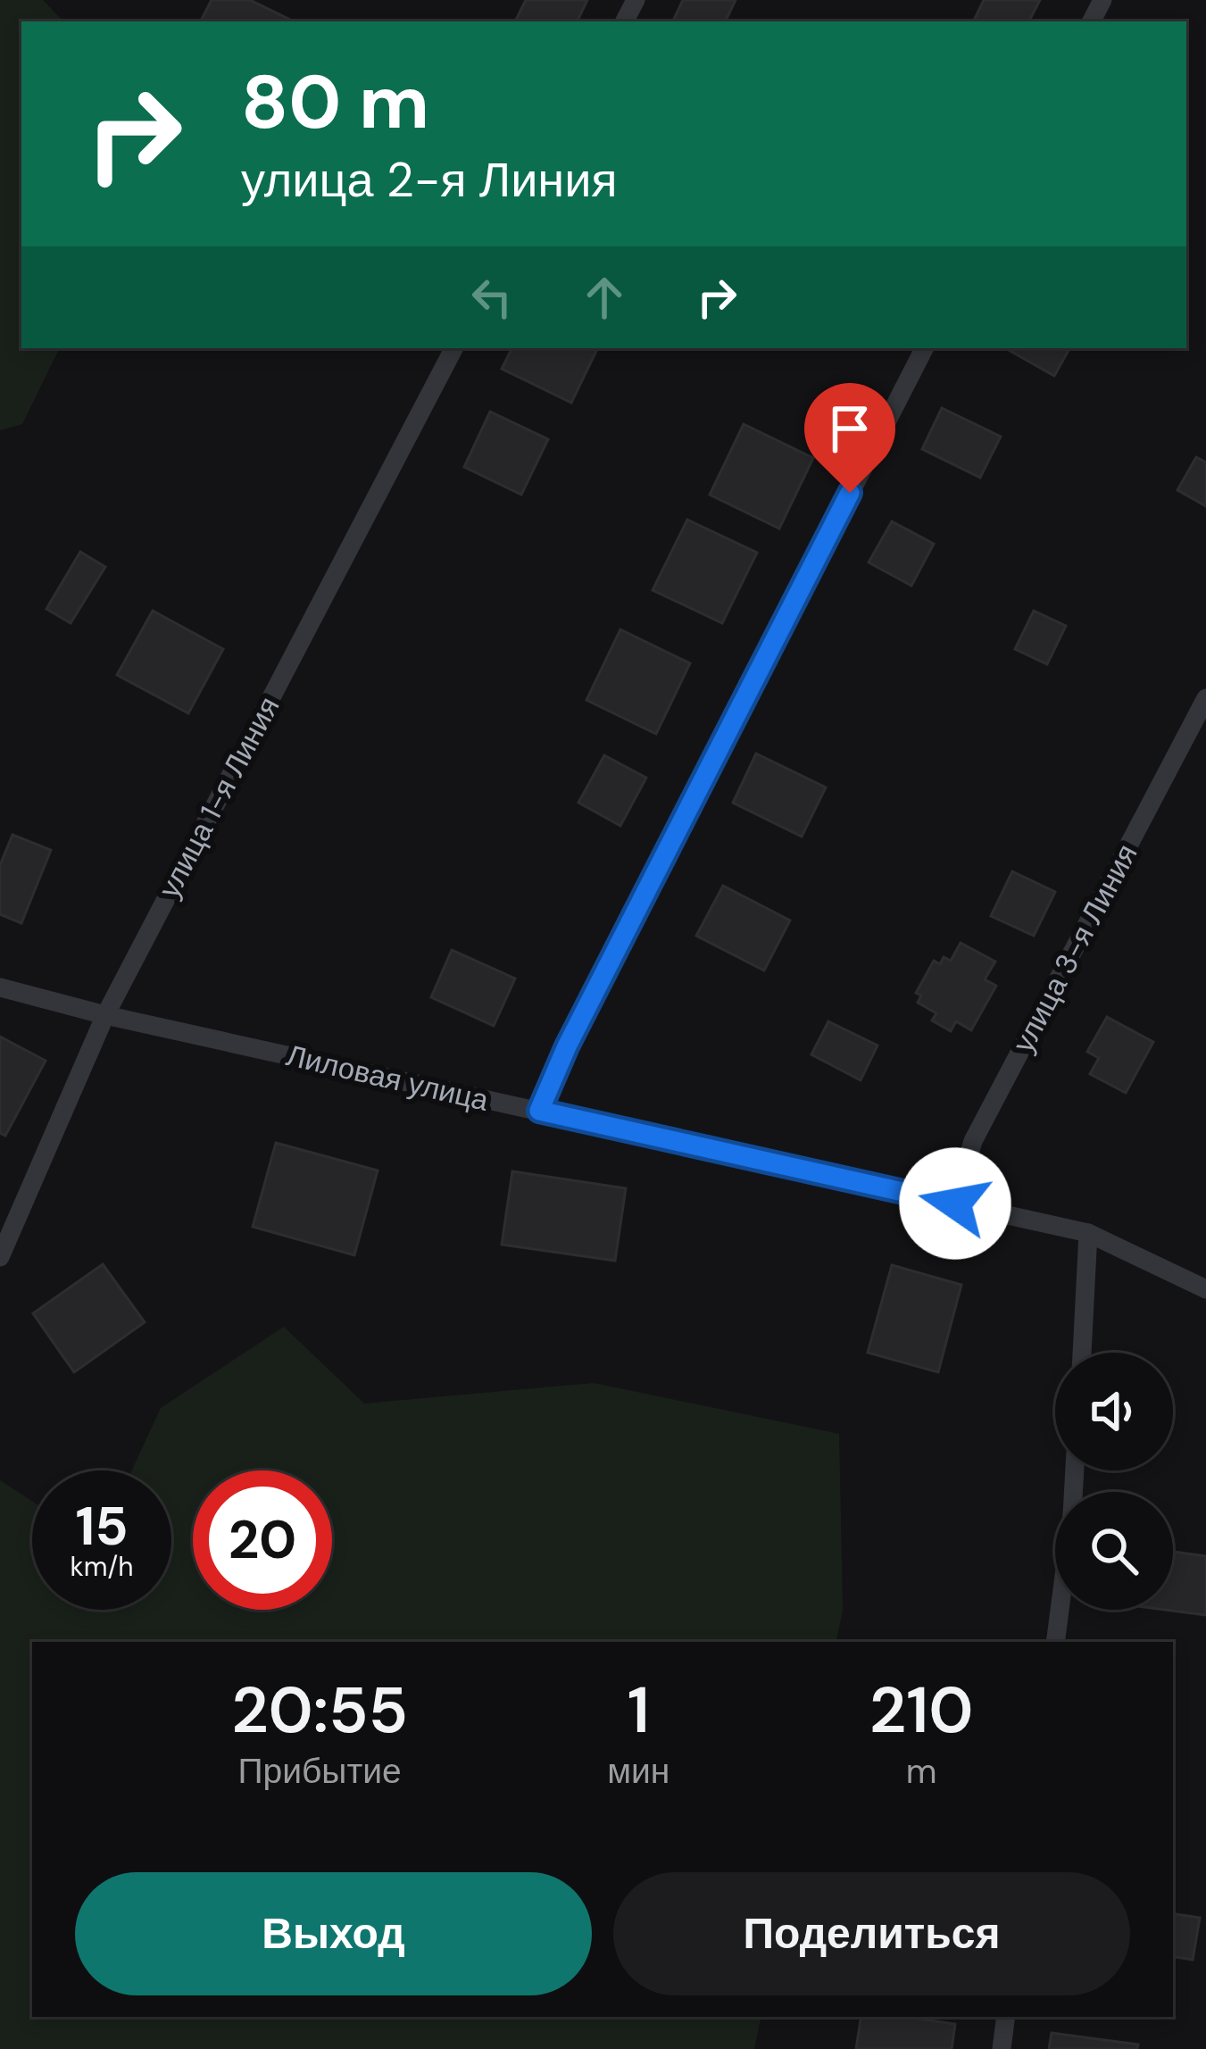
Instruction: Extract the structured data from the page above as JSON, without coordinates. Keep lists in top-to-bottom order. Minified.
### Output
{"streets":{"lane":["улица 1-я Линия","улица 3-я Линия","Лиловая улица"]},"crossings":[["улица 1-я Линия","Лиловая улица"],["улица 3-я Линия","Лиловая улица"]],"page":{"turn":["80 m","улица 2-я Линия"],"speed":"15 km/h","limit":"20","eta":["20:55","Прибытие","1","мин","210","m"],"buttons":["Выход","Поделиться"]}}
